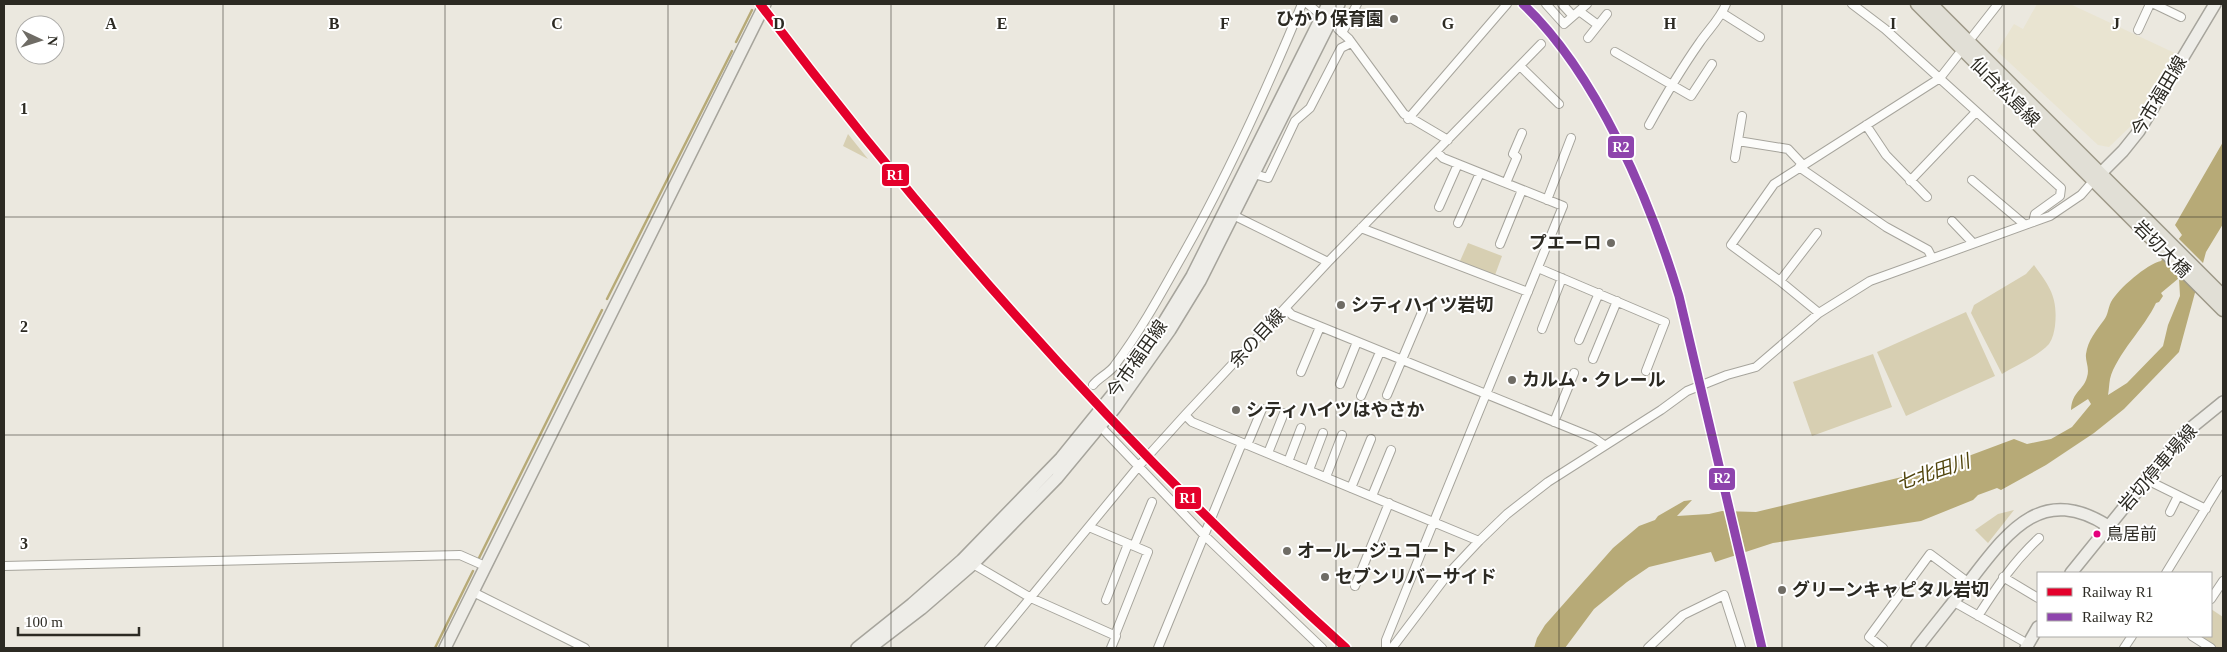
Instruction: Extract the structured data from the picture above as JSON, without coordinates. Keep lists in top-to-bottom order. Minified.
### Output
{"streets":{"main road":["仙台松島線","今市福田線","岩切大橋","岩切停車場線"],"street":["余の目線"]},"crossings":[["仙台松島線","今市福田線"],["仙台松島線","岩切大橋"],["今市福田線","岩切大橋"]],"water":["七北田川"],"places":["ひかり保育園","プエーロ","シティハイツ岩切","カルム・クレール","シティハイツはやさか","鳥居前","オールージュコート","セブンリバーサイド","グリーンキャピタル岩切"],"lines":["rail line R1","rail line R2"],"legend":["Railway R1","Railway R2"],"scale_bar":"100 m","north":"right","grid":{"columns":["A","B","C","D","E","F","G","H","I","J"],"rows":["1","2","3"]}}
